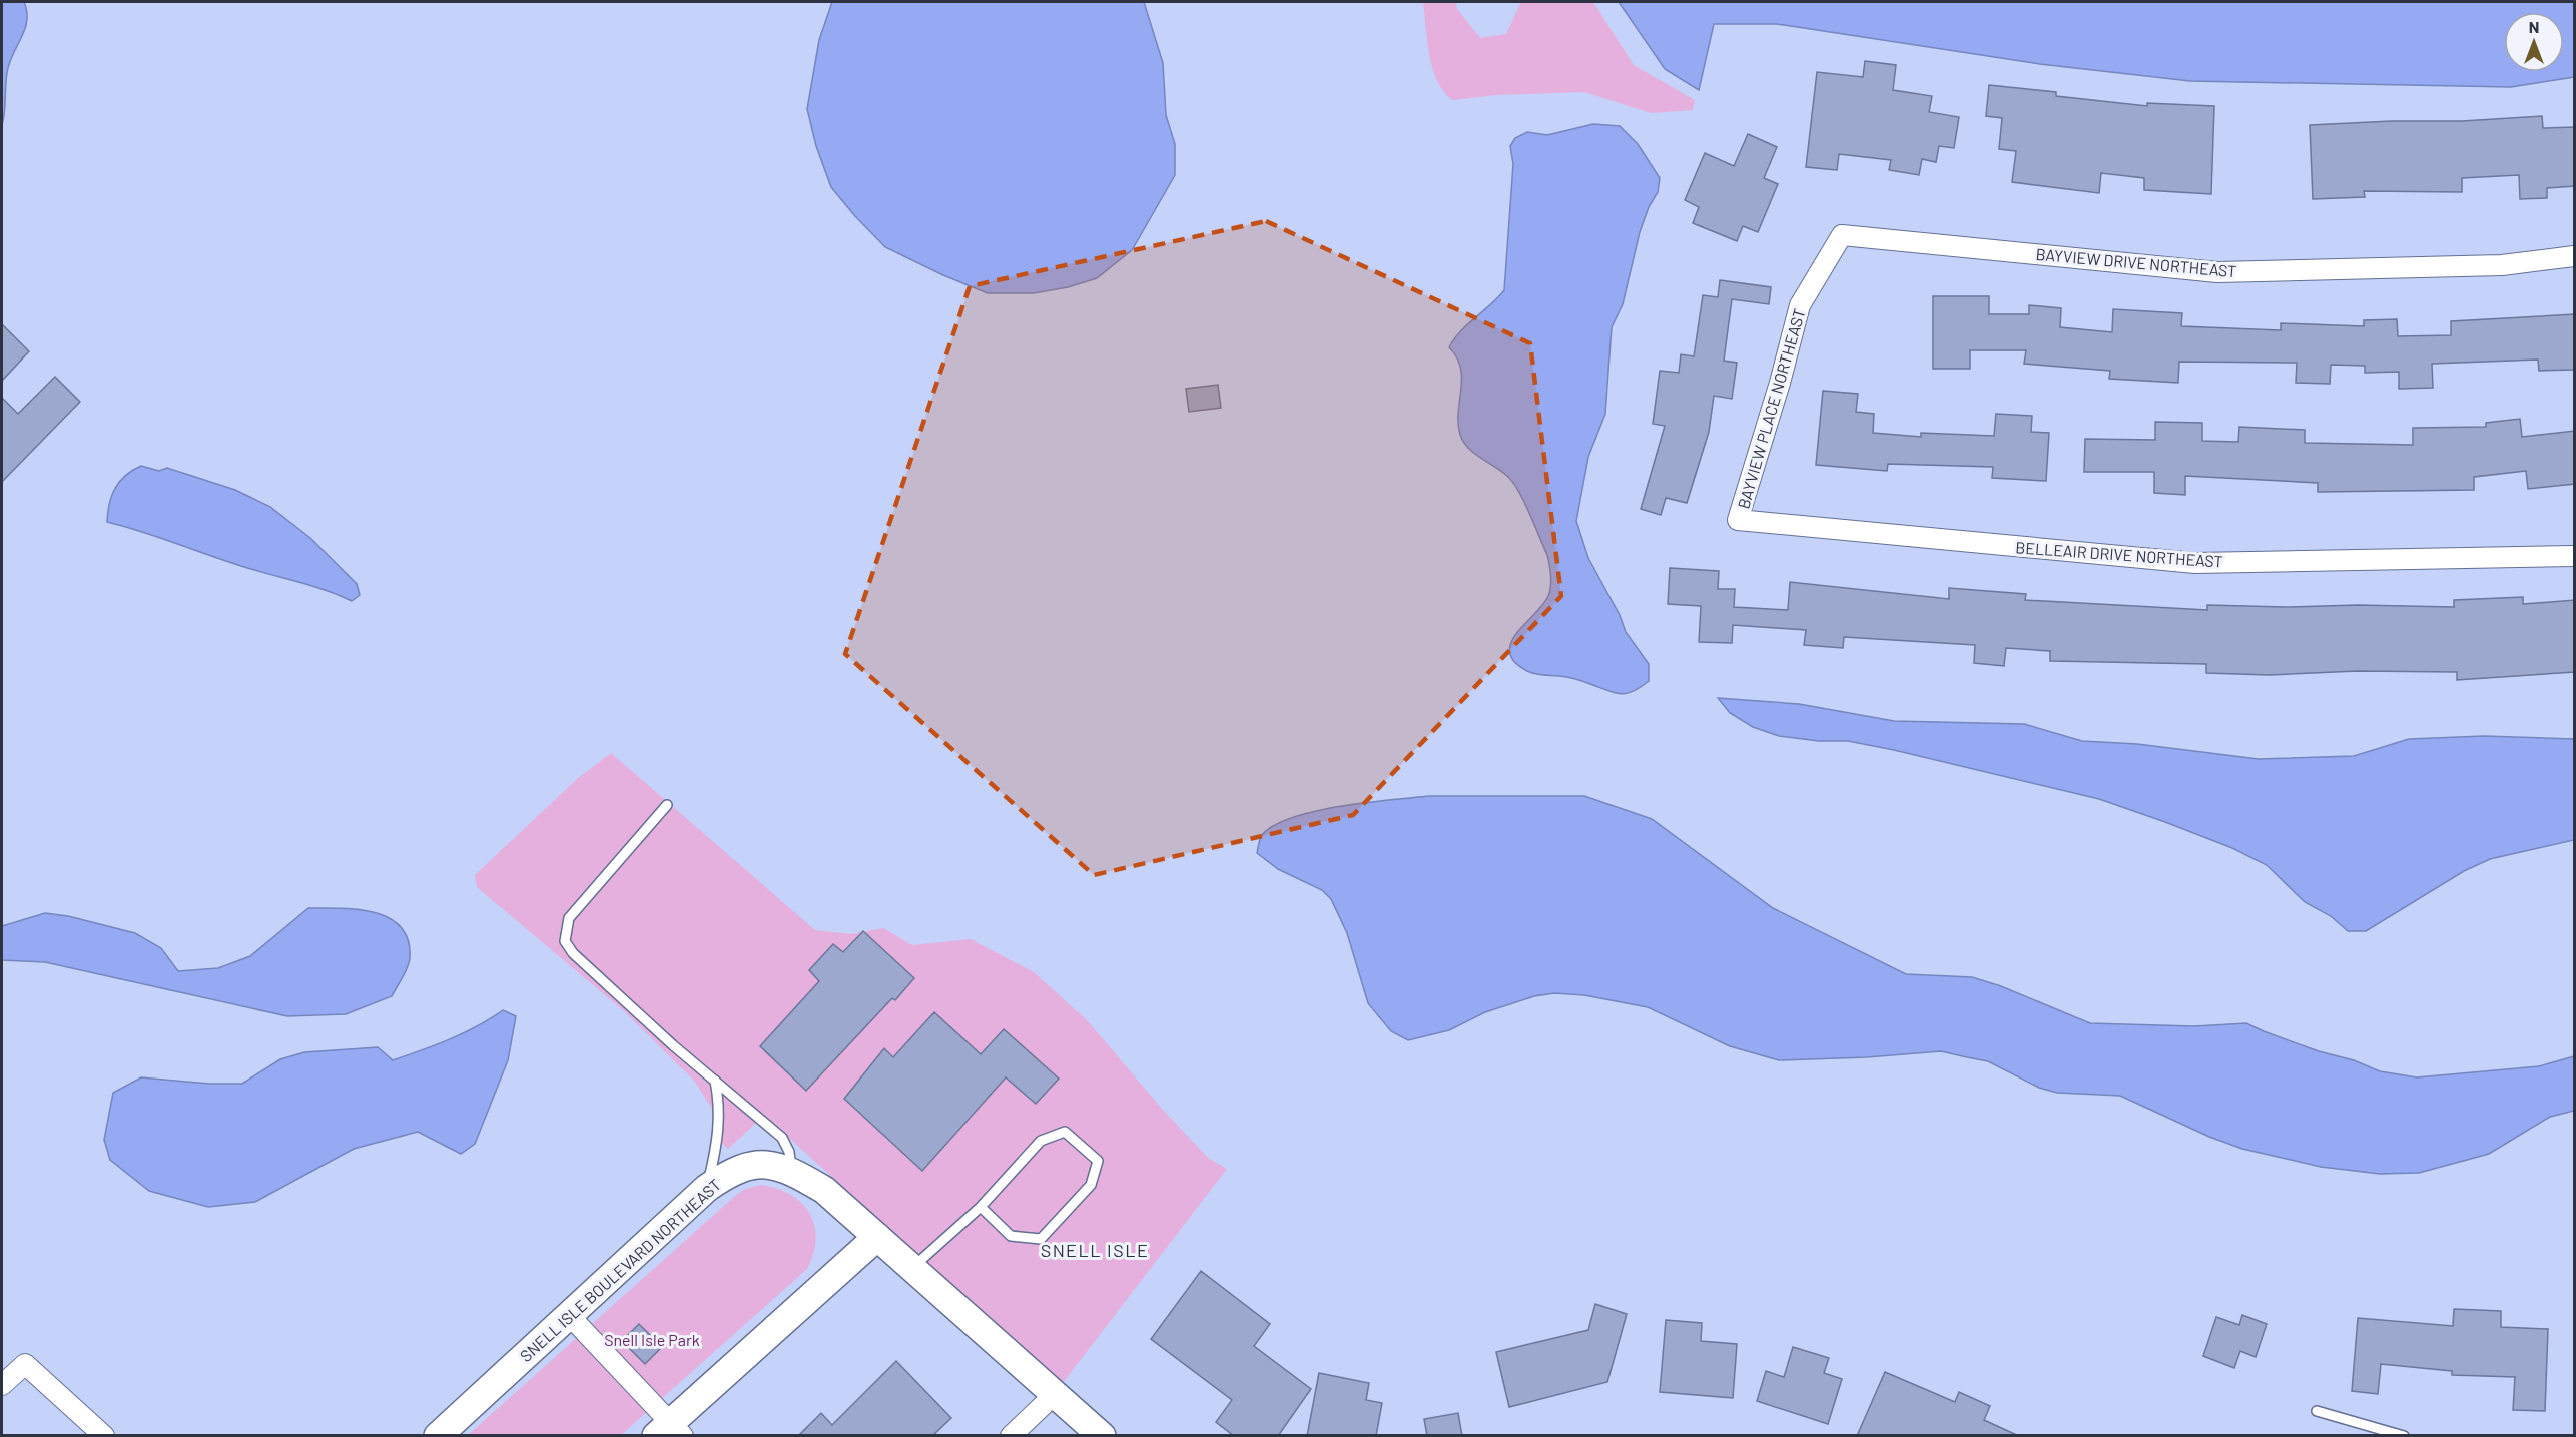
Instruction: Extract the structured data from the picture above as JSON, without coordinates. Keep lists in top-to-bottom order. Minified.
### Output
{"streets":{"street":["BAYVIEW DRIVE NORTHEAST","BAYVIEW PLACE NORTHEAST","BELLEAIR DRIVE NORTHEAST","SNELL ISLE BOULEVARD NORTHEAST"]},"crossings":[["BAYVIEW DRIVE NORTHEAST","BAYVIEW PLACE NORTHEAST"],["BAYVIEW PLACE NORTHEAST","BELLEAIR DRIVE NORTHEAST"]],"districts":["SNELL ISLE"],"parks":["Snell Isle Park"],"north":"top"}
